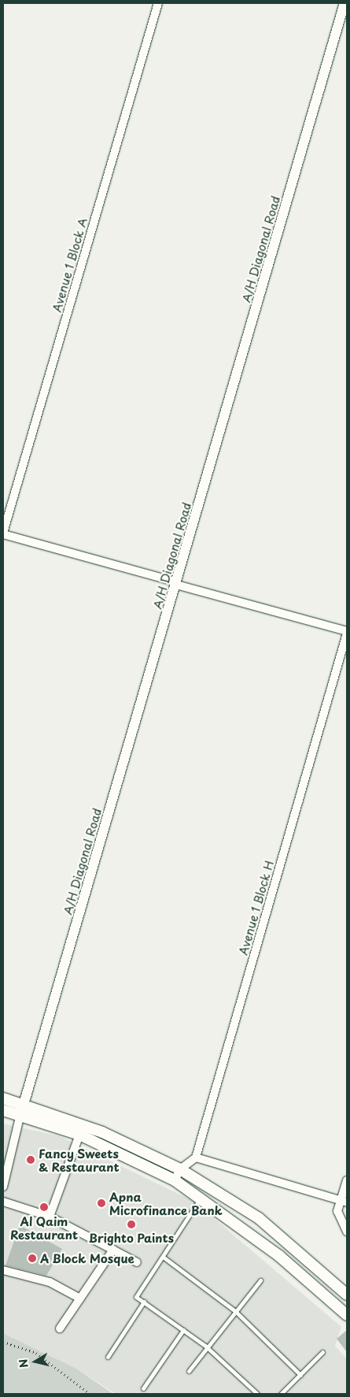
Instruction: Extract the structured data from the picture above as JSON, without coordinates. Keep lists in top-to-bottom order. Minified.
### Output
{"streets":{"street":["A/H Diagonal Road","Avenue 1 Block A","Avenue 1 Block H"]},"places":["Fancy Sweets & Restaurant","Apna Microfinance Bank","Al Qaim Restaurant","Brighto Paints","A Block Mosque"],"north":"left"}
